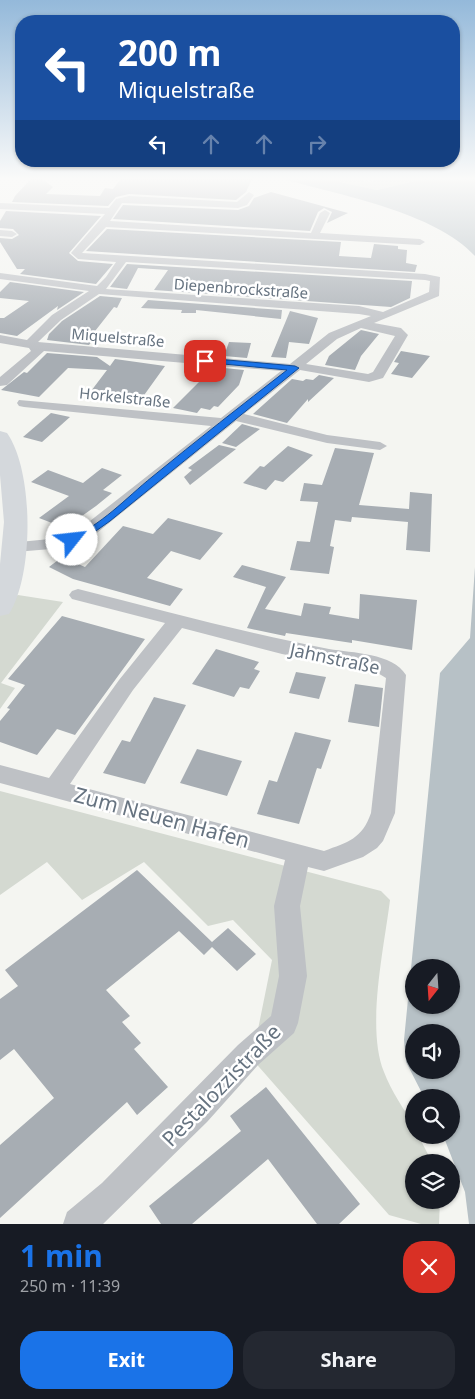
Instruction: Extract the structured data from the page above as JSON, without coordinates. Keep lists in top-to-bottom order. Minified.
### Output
{"streets":{"street":["Diepenbrockstraße","Miquelstraße","Horkelstraße","Jahnstraße","Zum Neuen Hafen","Pestalozzistraße"]},"crossings":[["Jahnstraße","Zum Neuen Hafen"],["Jahnstraße","Pestalozzistraße"],["Zum Neuen Hafen","Pestalozzistraße"]],"north":"bottom","page":{"turn":["200 m","Miquelstraße"],"heading":["1 min","250 m · 11:39"],"buttons":["Exit","Share"]}}
